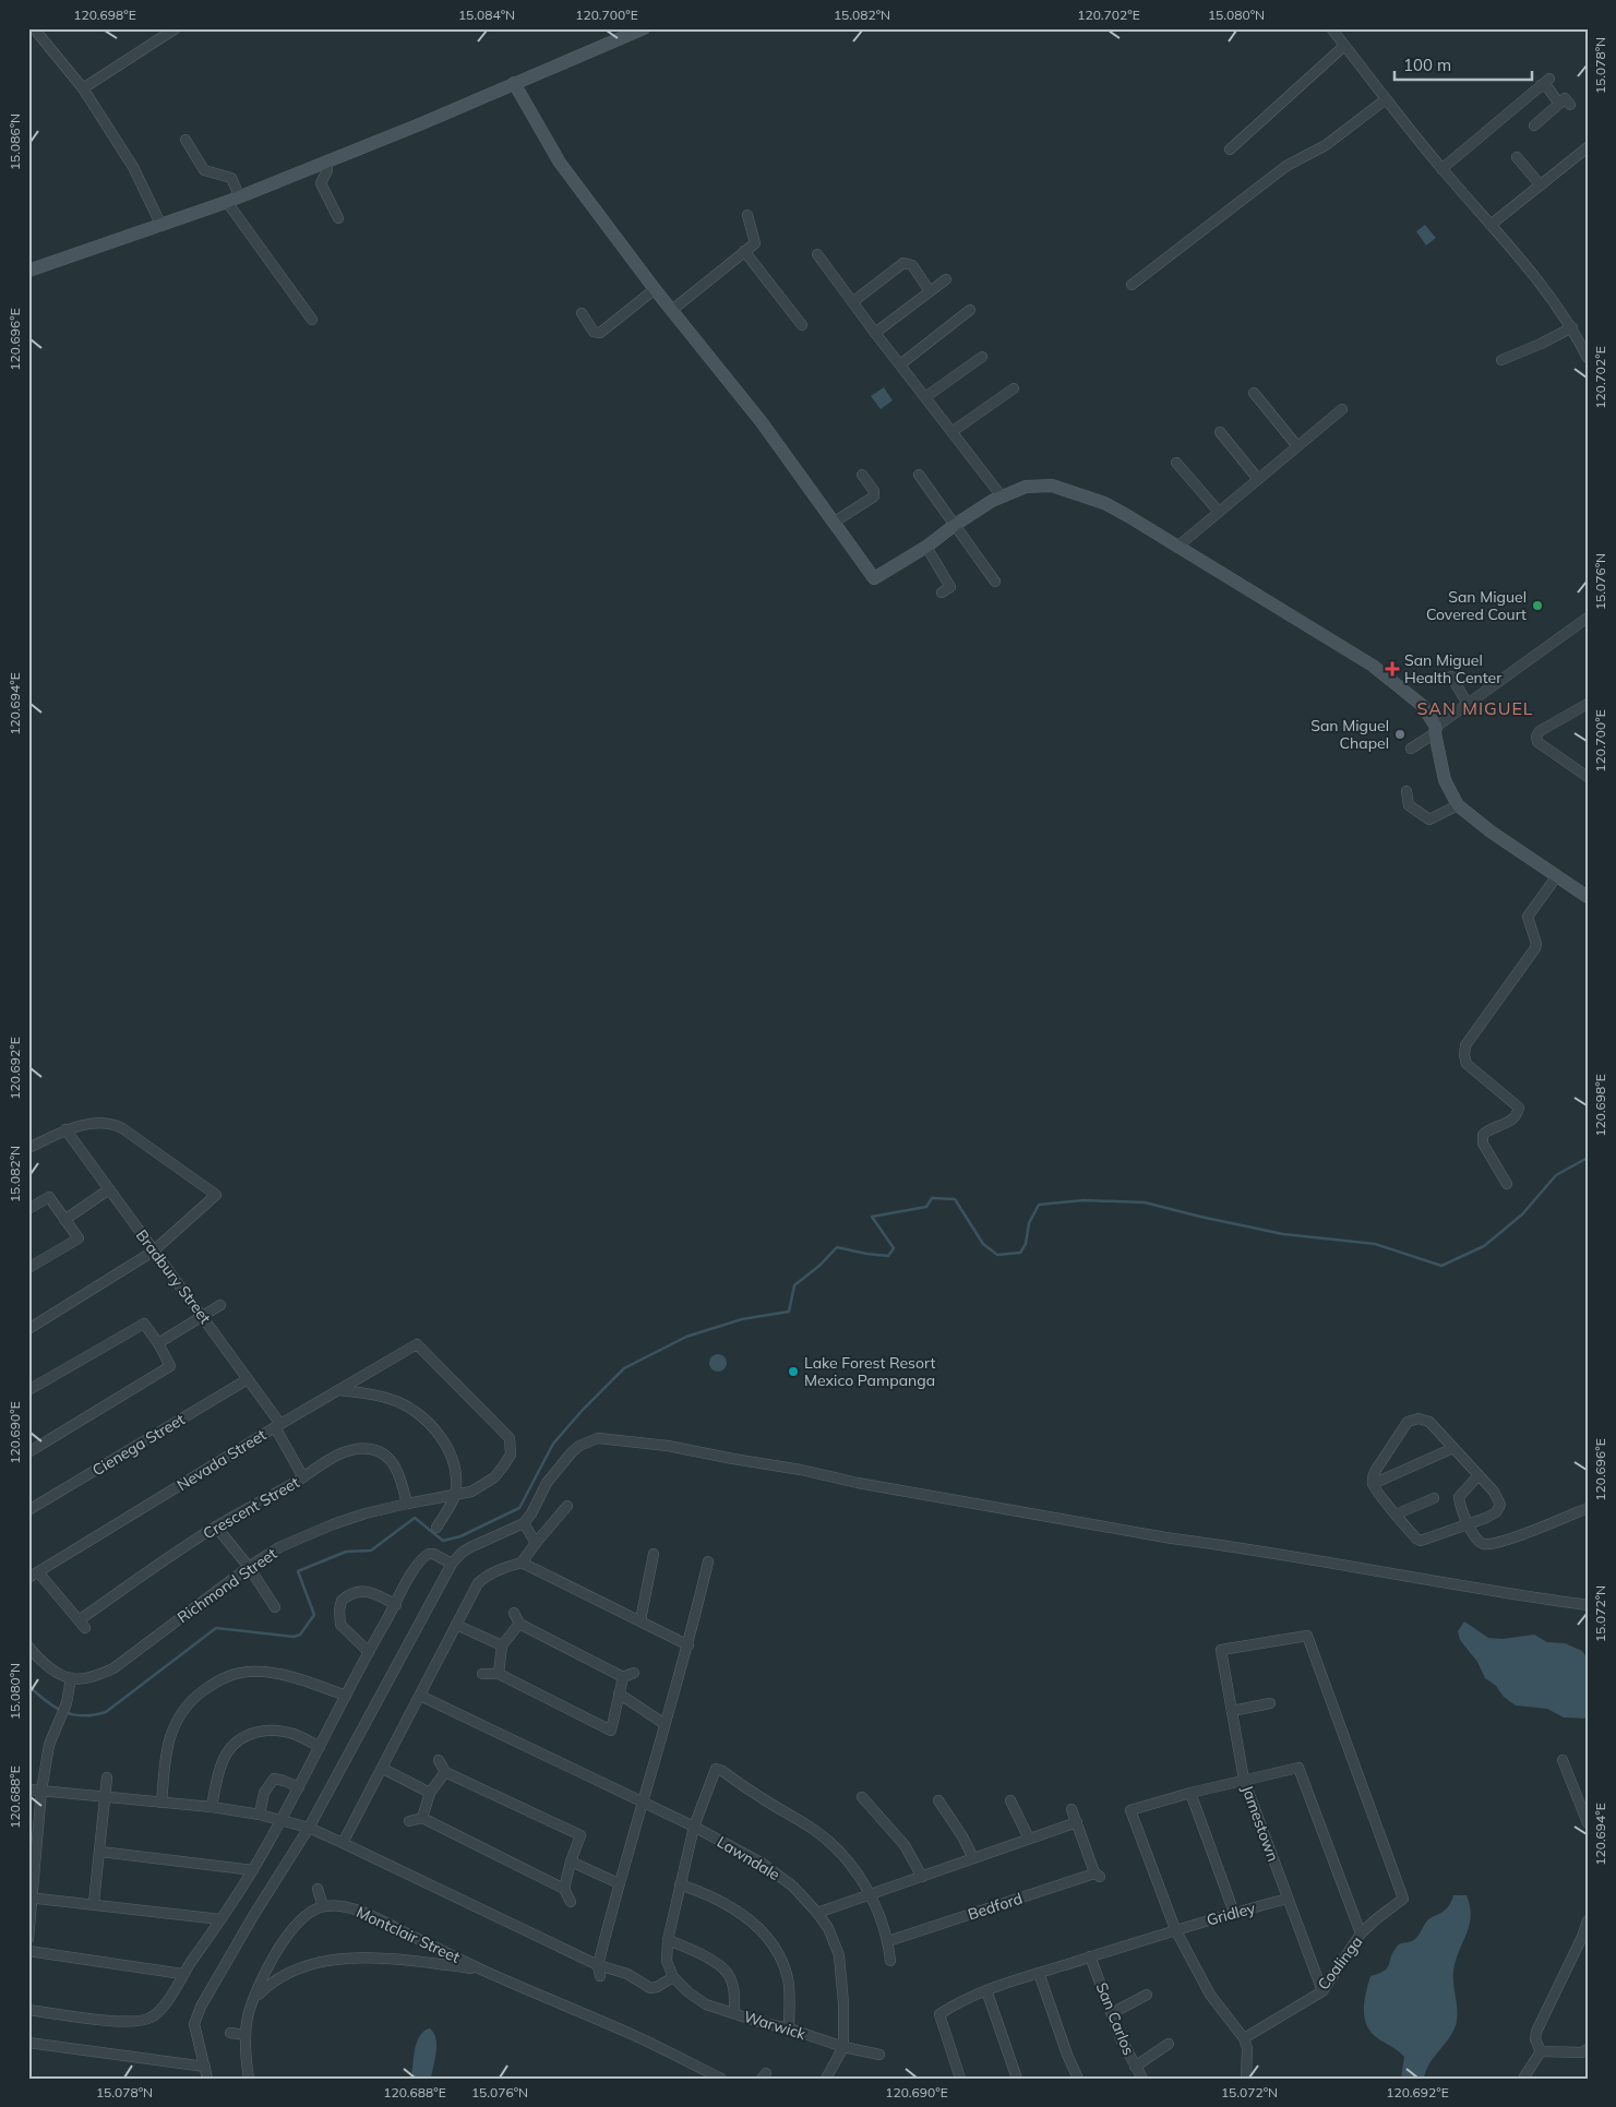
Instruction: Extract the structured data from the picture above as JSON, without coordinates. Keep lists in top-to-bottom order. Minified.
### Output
{"streets":{"street":["Bradbury Street","Cienega Street","Nevada Street","Crescent Street","Richmond Street","Jamestown","Lawndale","Bedford","Gridley","Montclair Street","Coalinga","San Carlos","Warwick"]},"crossings":[["Bradbury Street","Cienega Street"],["Bradbury Street","Nevada Street"],["Bradbury Street","Crescent Street"],["Nevada Street","Crescent Street"],["Nevada Street","Richmond Street"],["Crescent Street","Richmond Street"],["Jamestown","Gridley"],["Jamestown","Coalinga"],["Lawndale","Warwick"],["Gridley","San Carlos"]],"districts":["SAN MIGUEL"],"places":{"other":["San Miguel Covered Court","San Miguel Chapel","Lake Forest Resort Mexico Pampanga"],"health":["San Miguel Health Center"]},"scale_bar":"100 m","coordinates":["120.698°E","15.084°N","120.700°E","15.082°N","120.702°E","15.080°N","15.078°N","15.086°N","120.696°E","15.076°N","120.694°E","120.692°E","120.690°E","15.072°N","120.688°E"]}
